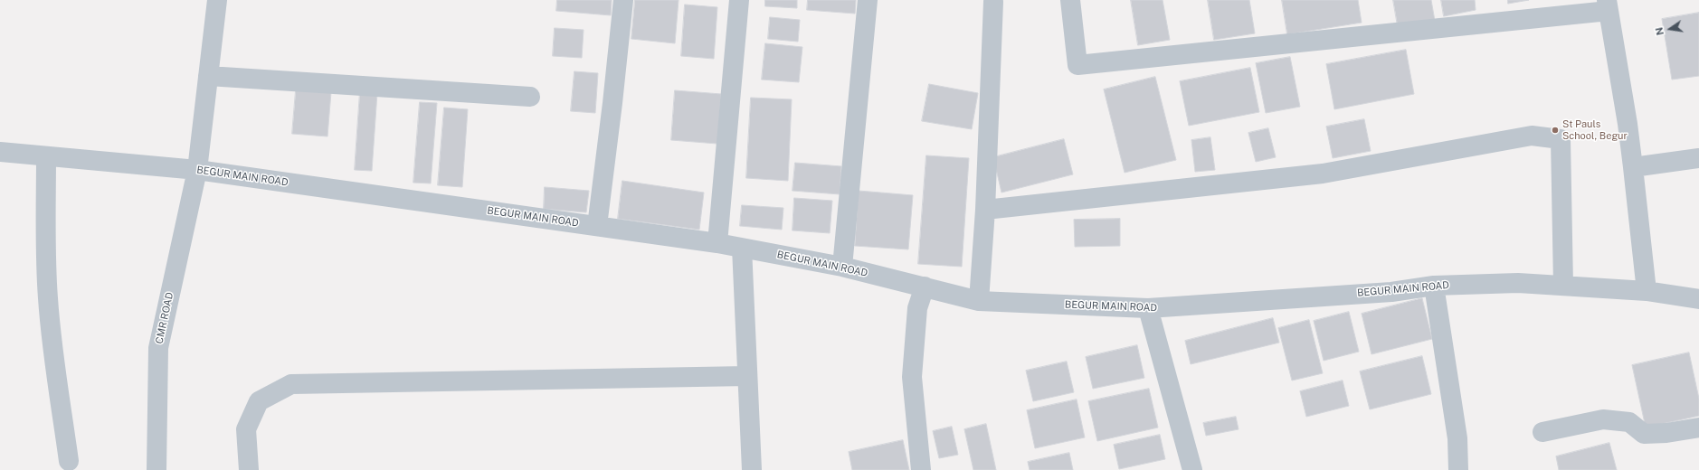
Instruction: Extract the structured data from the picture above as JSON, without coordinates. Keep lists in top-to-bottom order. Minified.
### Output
{"streets":{"street":["BEGUR MAIN ROAD","CMR ROAD"]},"crossings":[["BEGUR MAIN ROAD","CMR ROAD"]],"places":["St Pauls School, Begur"],"north":"left"}
